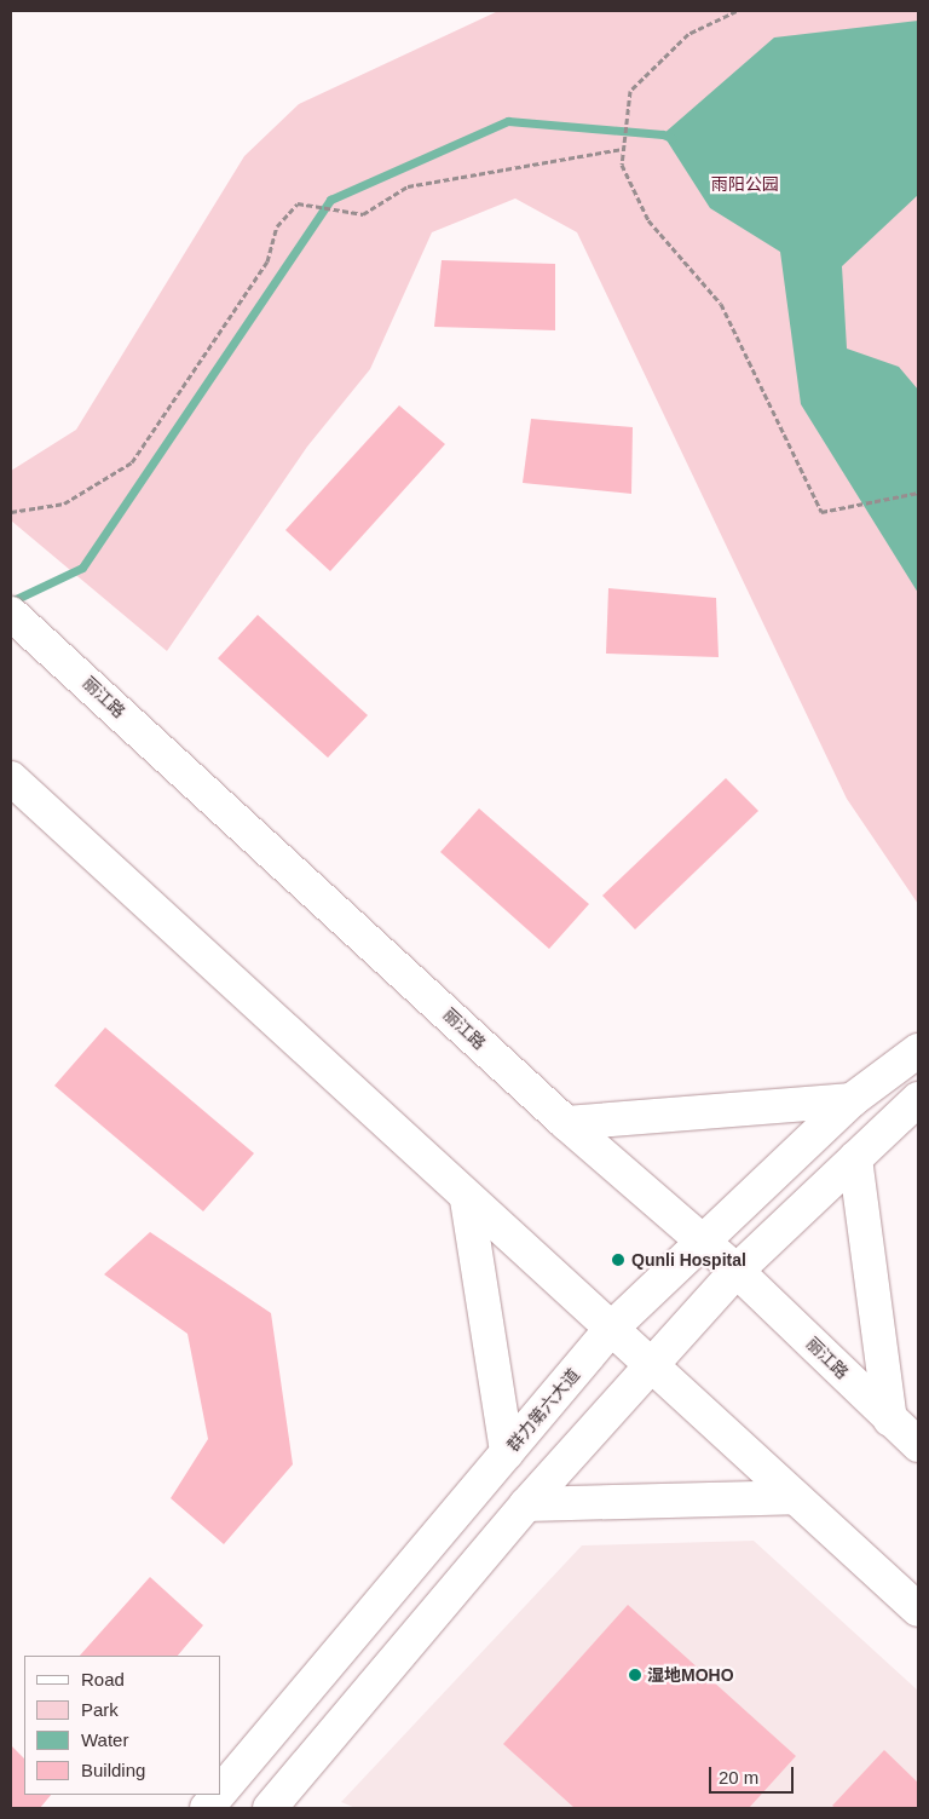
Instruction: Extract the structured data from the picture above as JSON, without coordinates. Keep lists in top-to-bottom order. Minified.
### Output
{"streets":{"main road":["丽江路","群力第六大道"]},"crossings":[["丽江路","群力第六大道"]],"parks":["雨阳公园"],"places":["Qunli Hospital","湿地MOHO"],"legend":["Road","Park","Water","Building"],"scale_bar":"20 m"}
